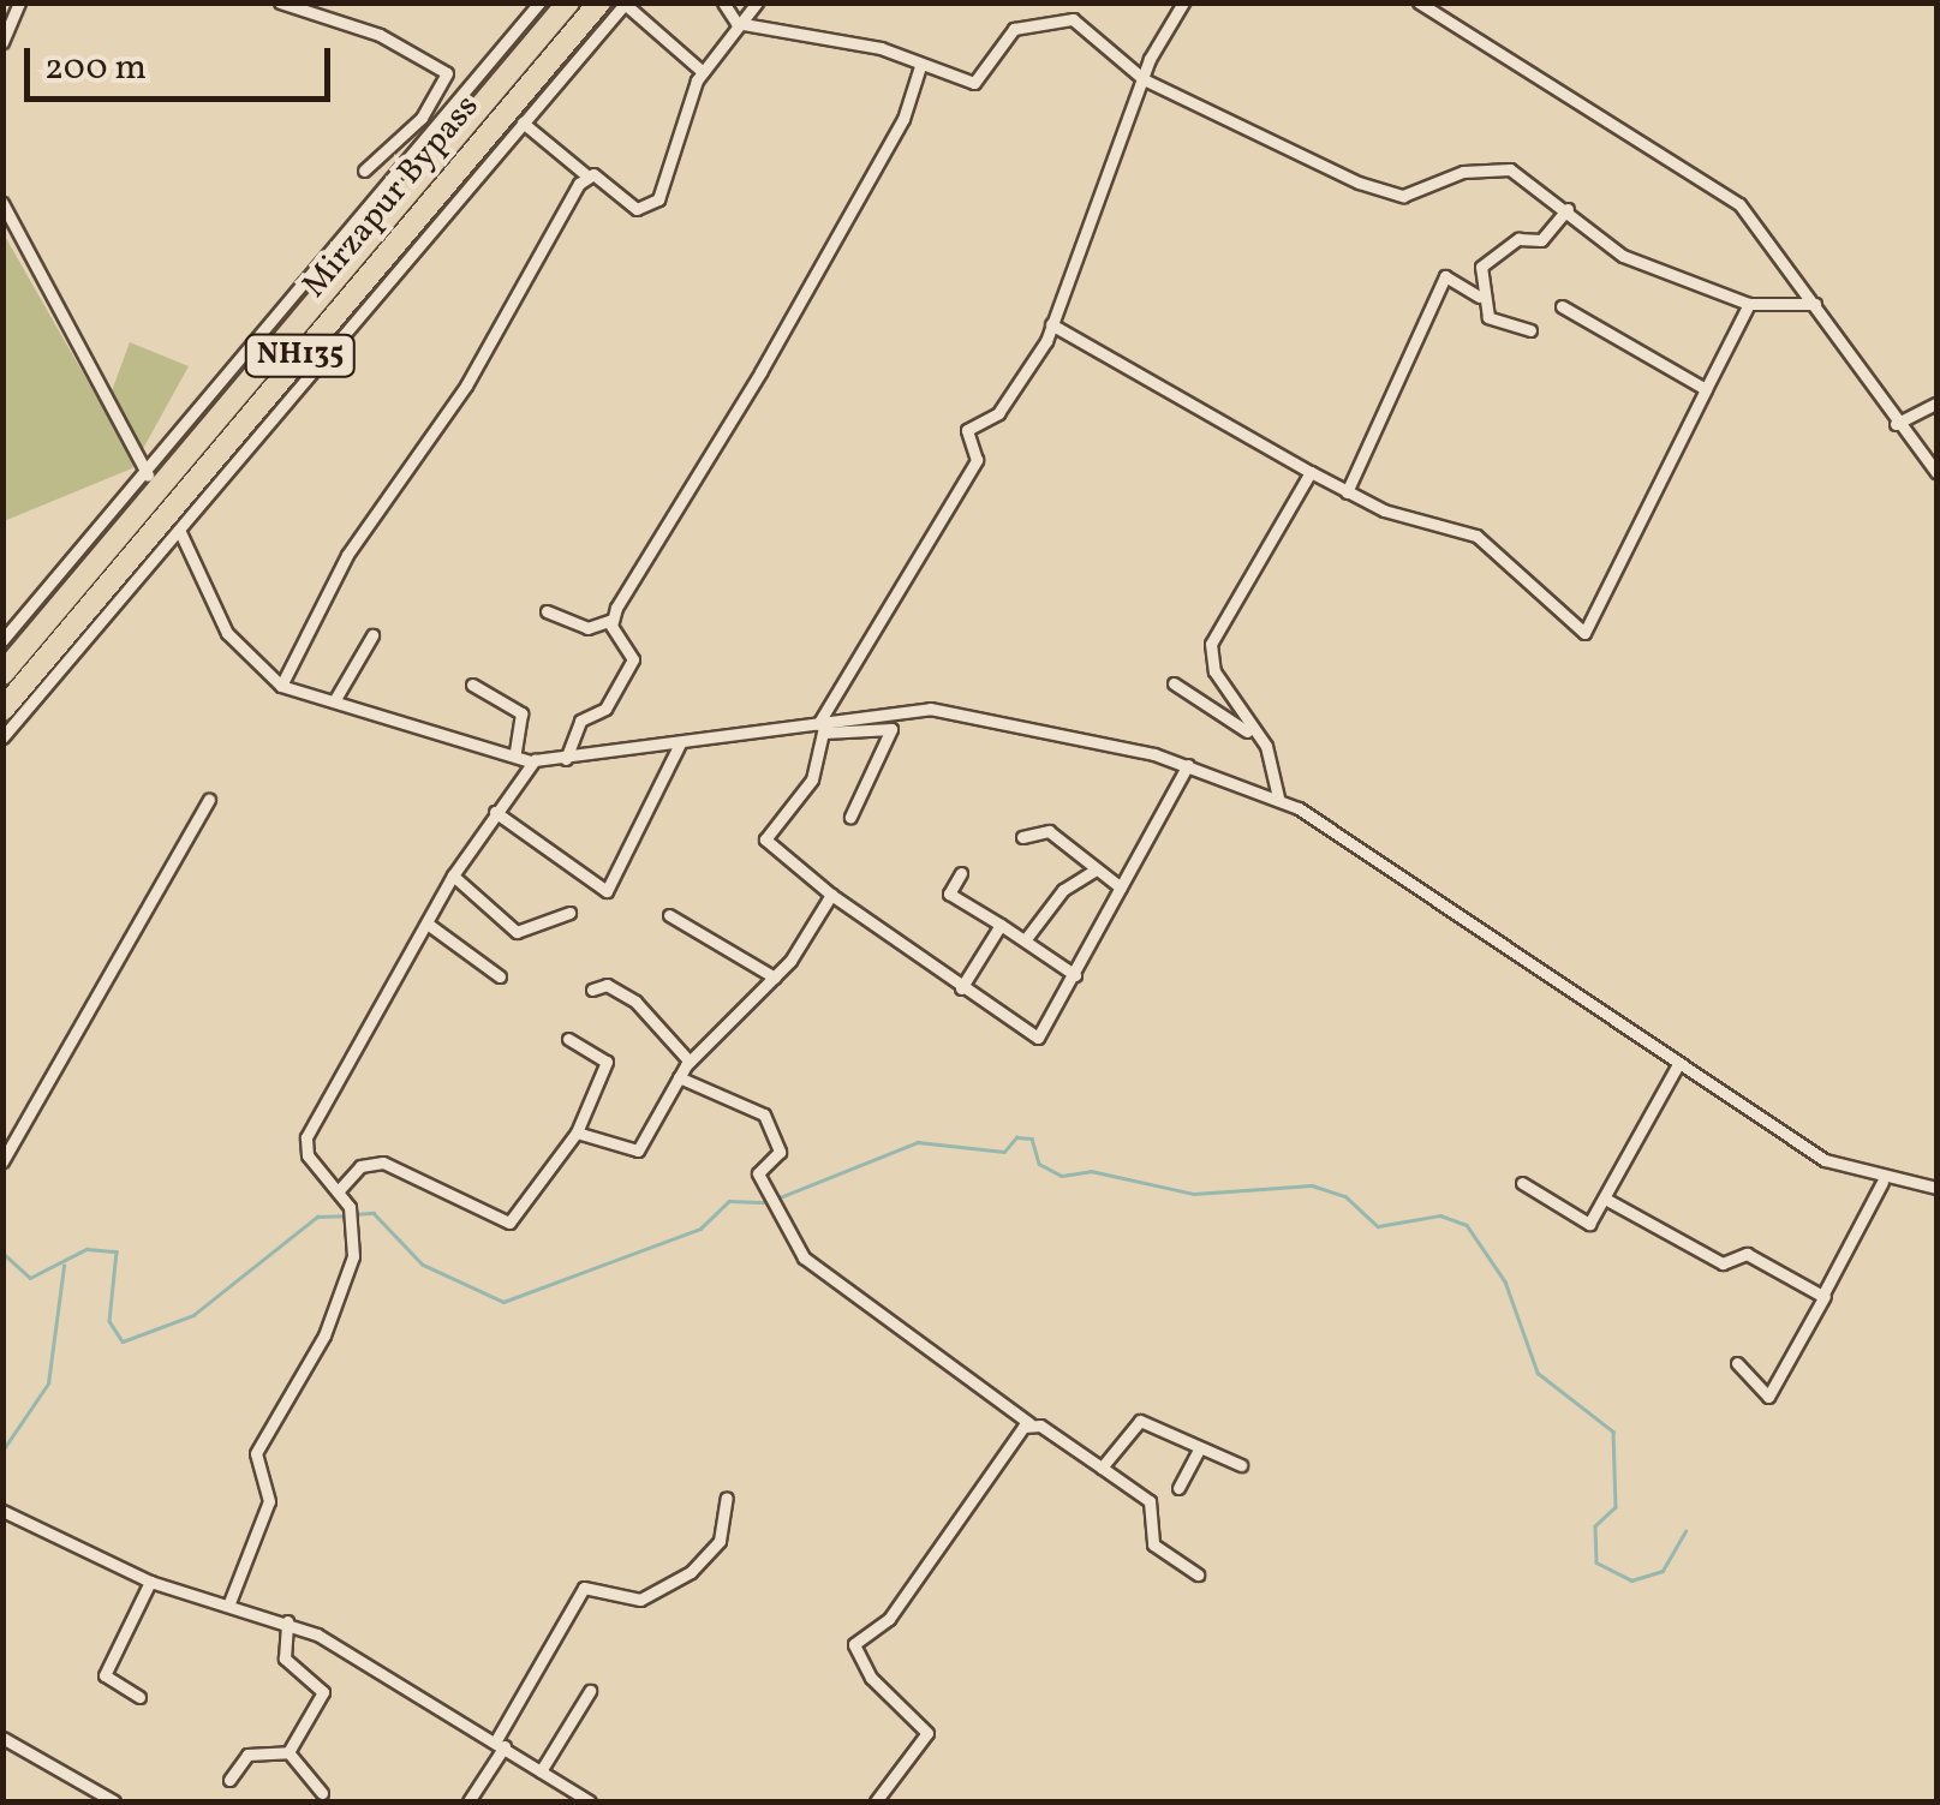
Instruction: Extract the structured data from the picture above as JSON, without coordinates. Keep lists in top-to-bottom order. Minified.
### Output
{"streets":{"highway":["Mirzapur Bypass","NH135"]},"scale_bar":"200 m"}
